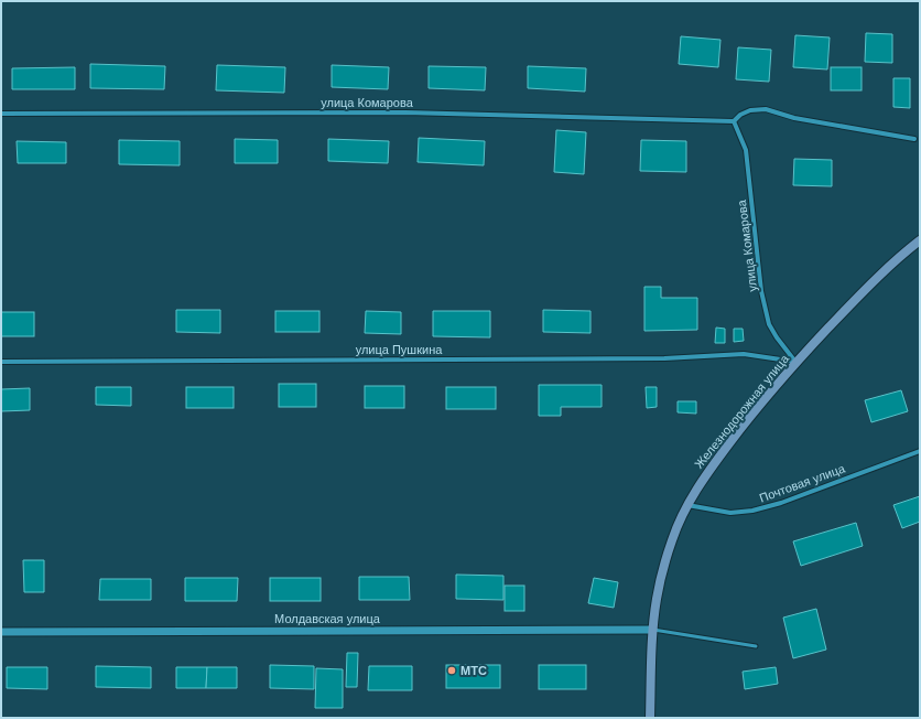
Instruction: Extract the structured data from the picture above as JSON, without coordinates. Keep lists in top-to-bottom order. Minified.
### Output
{"streets":{"main road":["Железнодорожная улица"],"street":["улица Комарова","улица Пушкина","Почтовая улица","Молдавская улица"]},"crossings":[["улица Комарова","улица Пушкина"],["улица Комарова","Железнодорожная улица"],["улица Пушкина","Железнодорожная улица"],["Железнодорожная улица","Почтовая улица"],["Железнодорожная улица","Молдавская улица"]],"places":["МТС"]}
